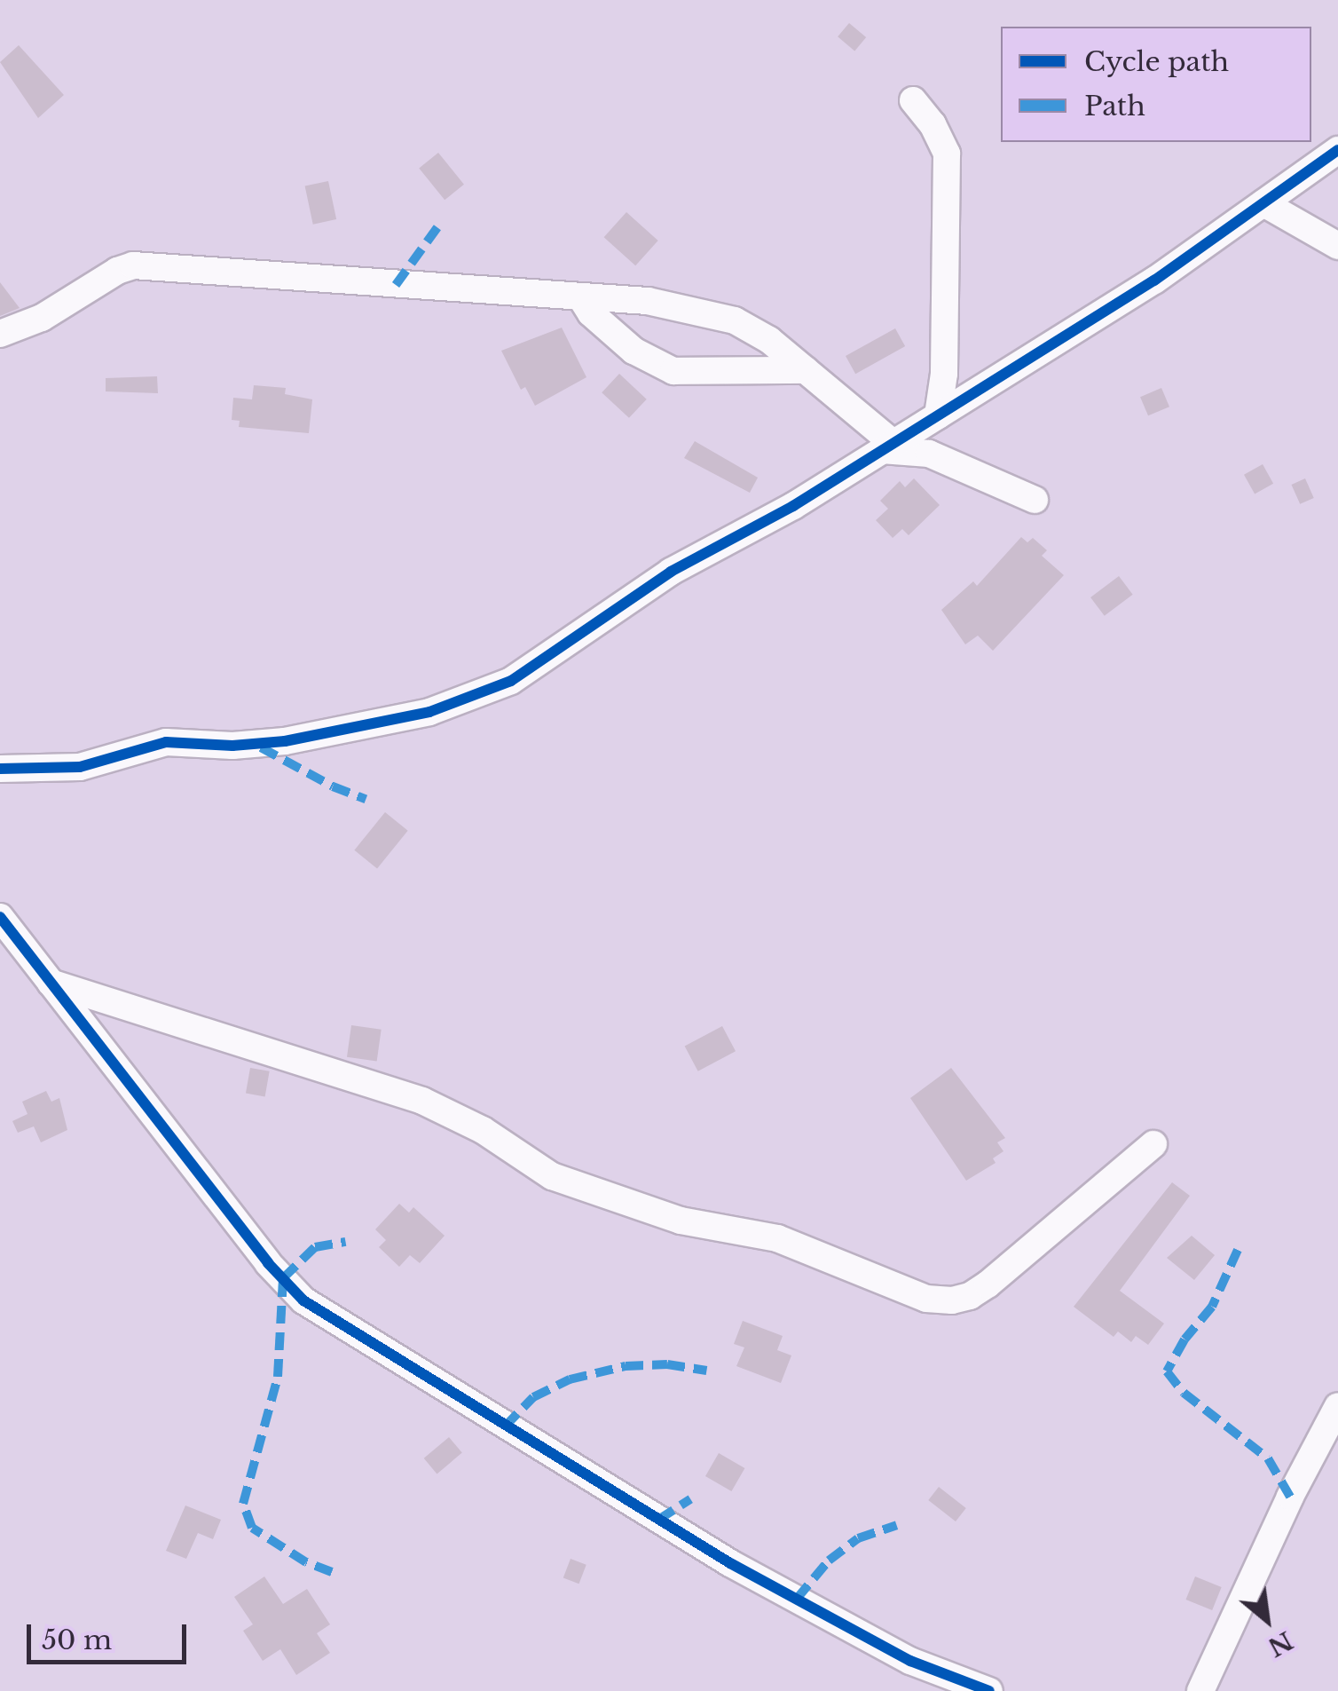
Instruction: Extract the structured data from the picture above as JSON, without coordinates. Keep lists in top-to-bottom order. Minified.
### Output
{"legend":["Cycle path","Path"],"scale_bar":"50 m","north":"bottom right"}
